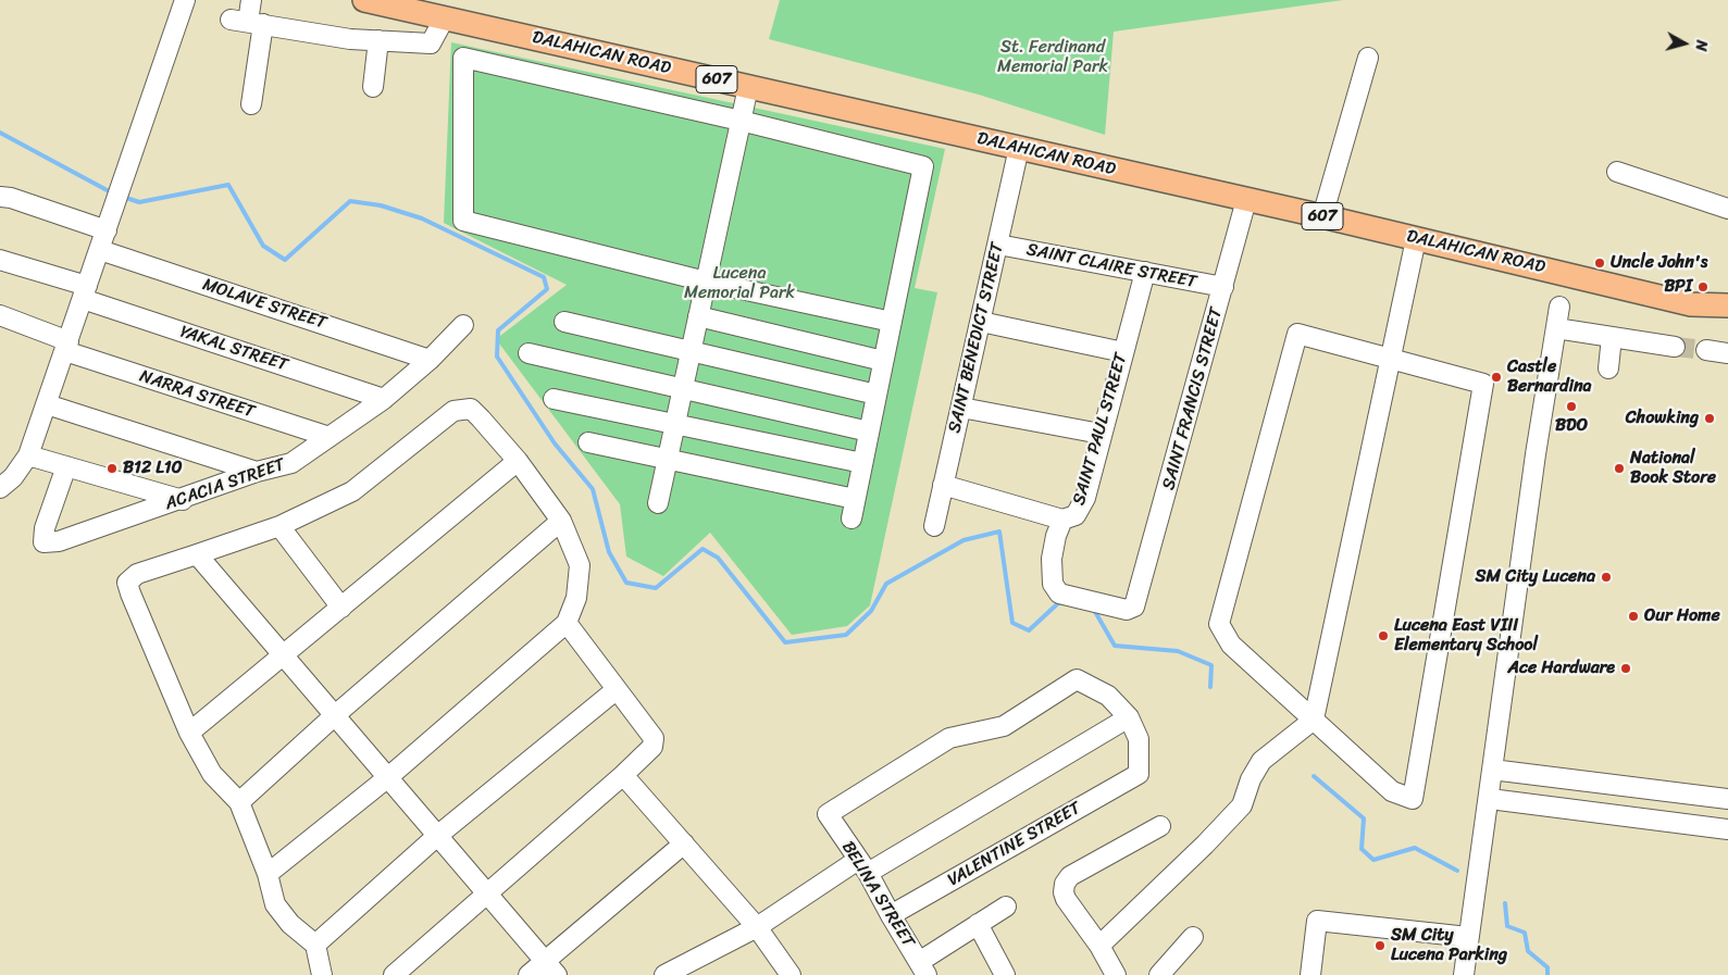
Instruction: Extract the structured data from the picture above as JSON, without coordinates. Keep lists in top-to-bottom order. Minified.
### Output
{"streets":{"main road":["DALAHICAN ROAD","607"],"street":["SAINT CLAIRE STREET","MOLAVE STREET","SAINT BENEDICT STREET","YAKAL STREET","NARRA STREET","SAINT FRANCIS STREET","SAINT PAUL STREET","ACACIA STREET","VALENTINE STREET","BELINA STREET"]},"crossings":[["DALAHICAN ROAD","SAINT BENEDICT STREET"],["DALAHICAN ROAD","SAINT FRANCIS STREET"],["SAINT CLAIRE STREET","SAINT BENEDICT STREET"],["SAINT CLAIRE STREET","SAINT FRANCIS STREET"],["SAINT CLAIRE STREET","SAINT PAUL STREET"],["MOLAVE STREET","ACACIA STREET"],["SAINT BENEDICT STREET","SAINT PAUL STREET"],["YAKAL STREET","ACACIA STREET"],["NARRA STREET","ACACIA STREET"],["SAINT FRANCIS STREET","SAINT PAUL STREET"],["VALENTINE STREET","BELINA STREET"]],"parks":["St. Ferdinand Memorial Park","Lucena Memorial Park"],"places":["Uncle John's","BPI","Castle Bernardina","BDO","Chowking","B12 L10","National Book Store","SM City Lucena","Our Home","Lucena East VIII Elementary School","Ace Hardware","SM City Lucena Parking"],"north":"right"}
